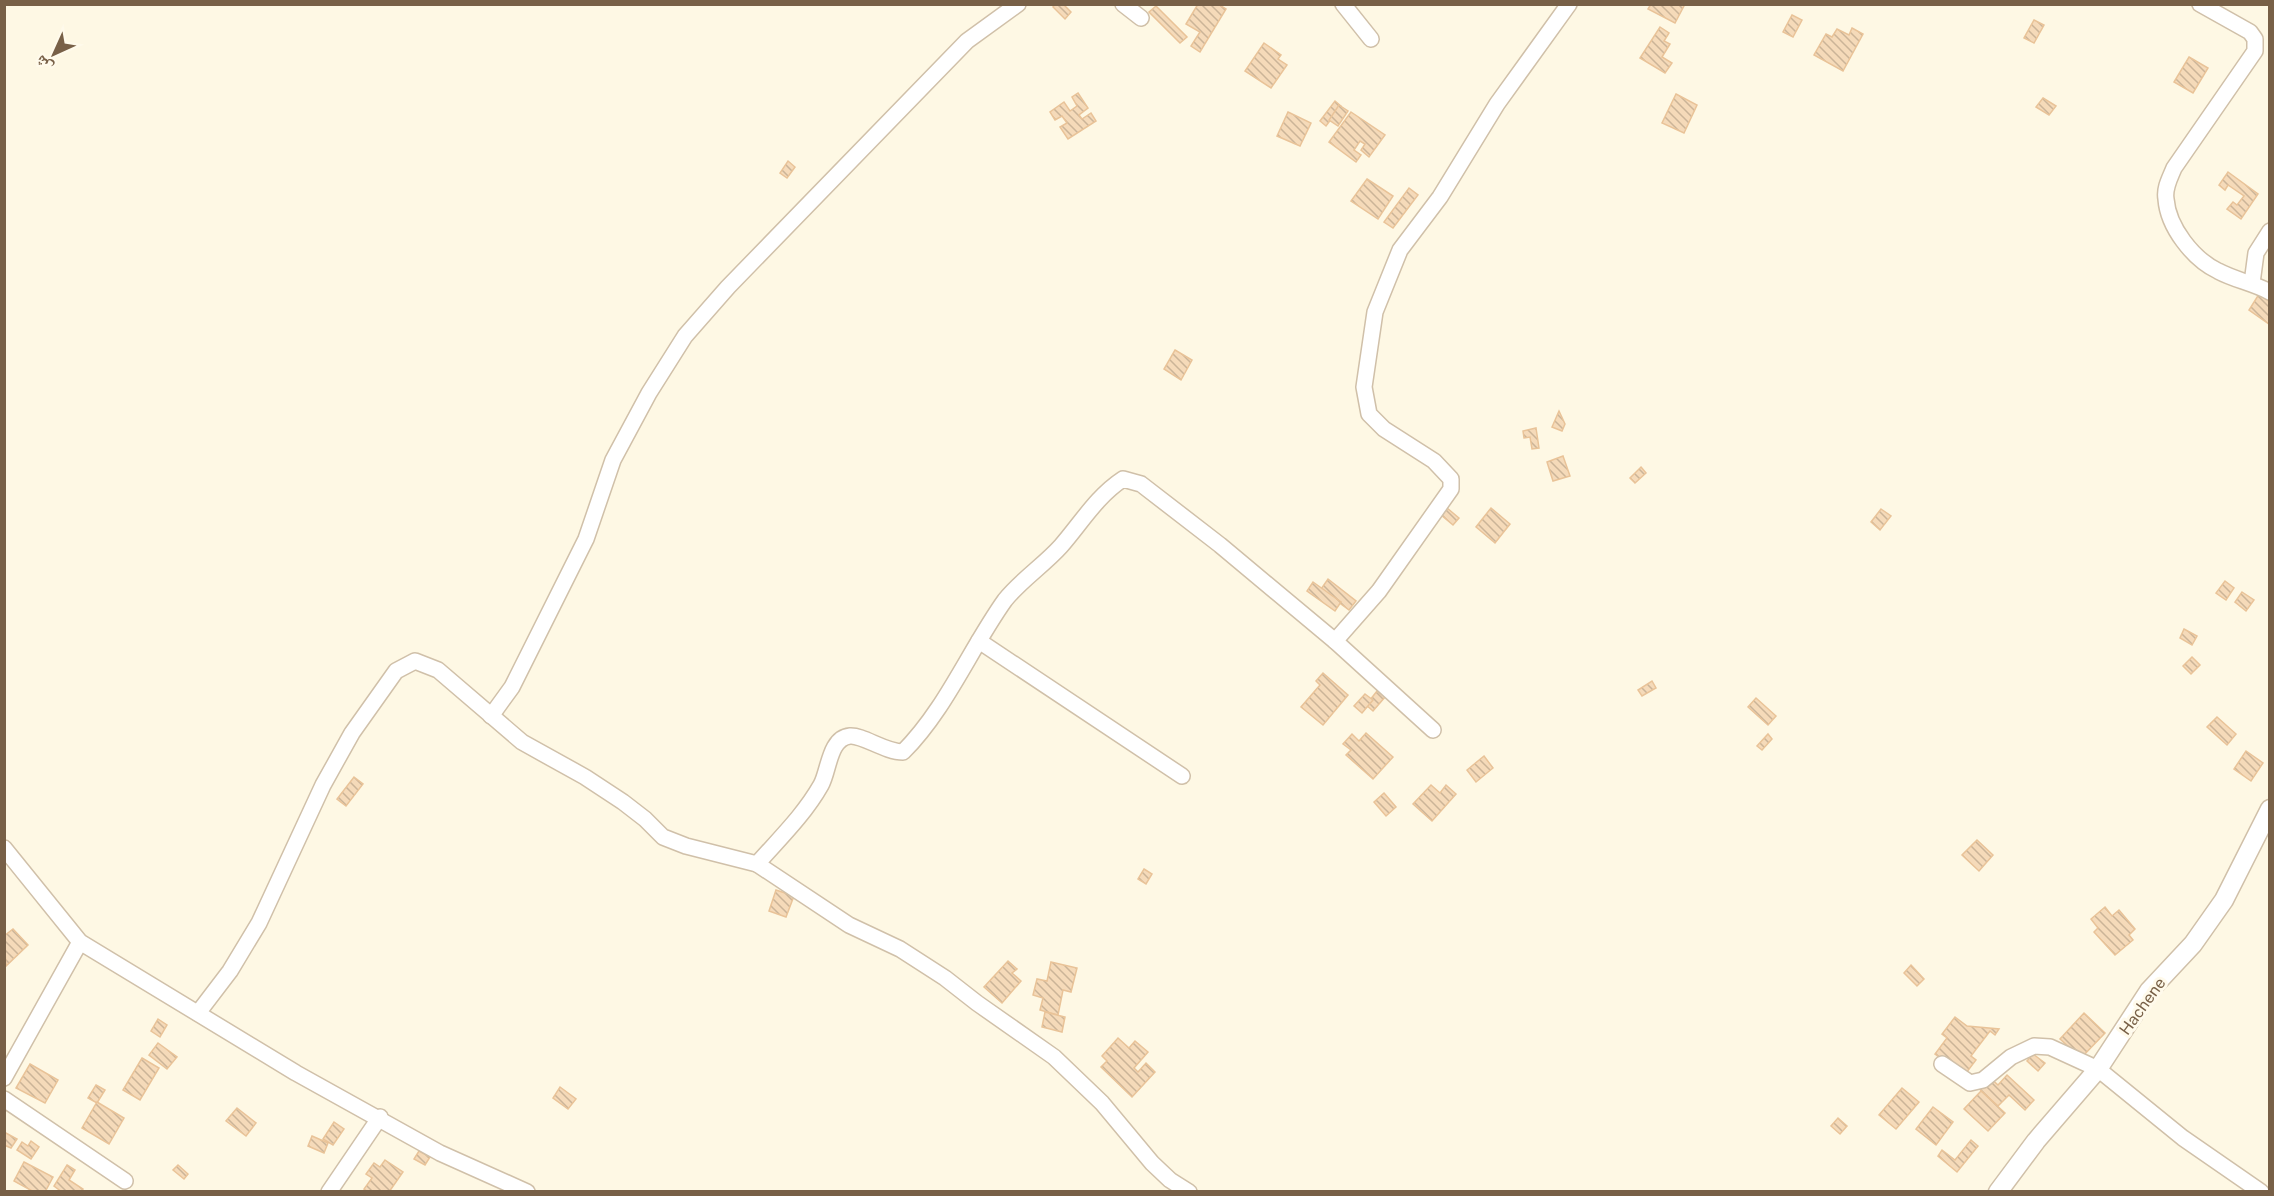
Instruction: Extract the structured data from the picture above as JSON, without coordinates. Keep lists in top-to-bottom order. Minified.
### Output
{"streets":{"street":["Hachene"]},"north":"bottom left"}
